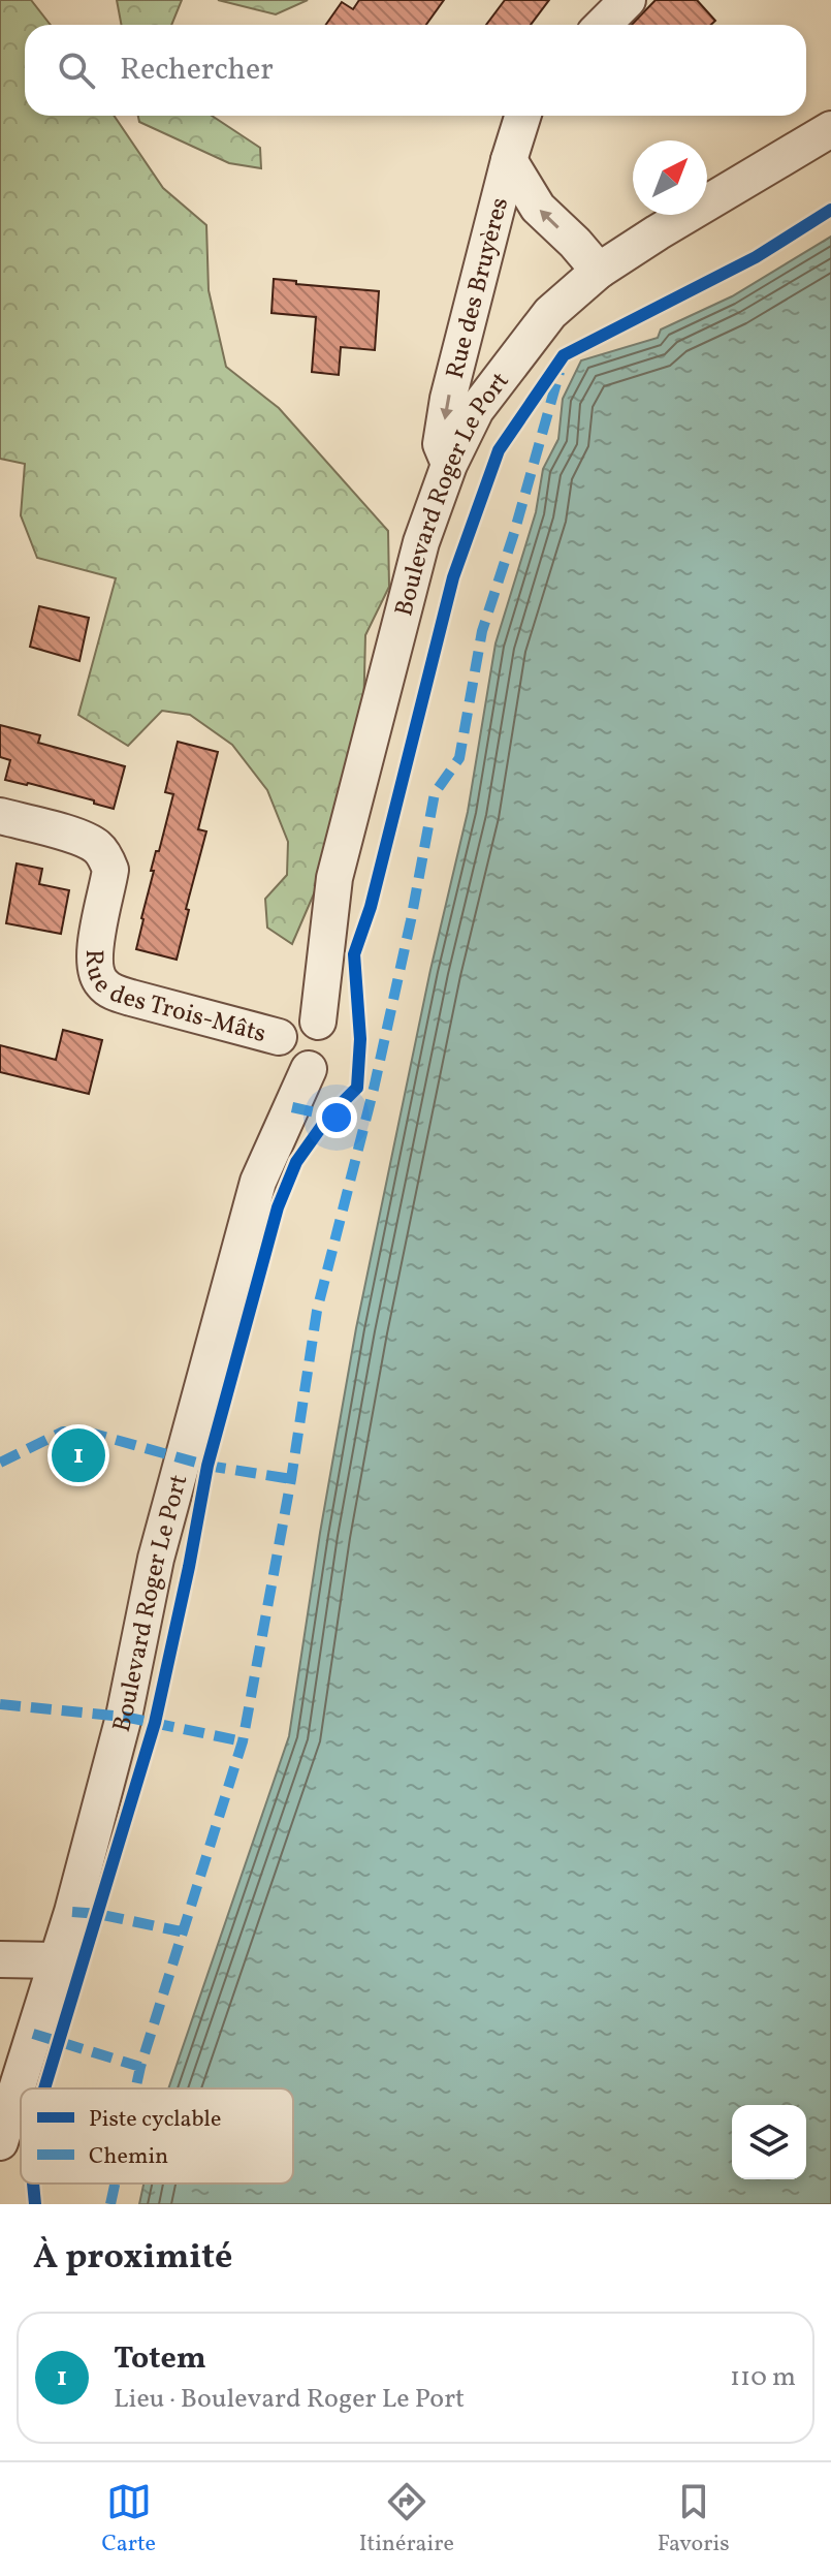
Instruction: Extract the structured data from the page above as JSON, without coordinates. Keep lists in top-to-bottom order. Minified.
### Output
{"streets":{"street":["Rue des Bruyères","Boulevard Roger Le Port","Rue des Trois-Mâts"]},"crossings":[["Rue des Bruyères","Boulevard Roger Le Port"],["Boulevard Roger Le Port","Rue des Trois-Mâts"]],"legend":["Piste cyclable","Chemin"],"north":"top right","page":{"search":"Rechercher","pins":"1","heading":"À proximité","list":[{"mark":"1","name":"Totem","note":"Lieu · Boulevard Roger Le Port","value":"110 m"}],"nav":["Carte","Itinéraire","Favoris"]}}
